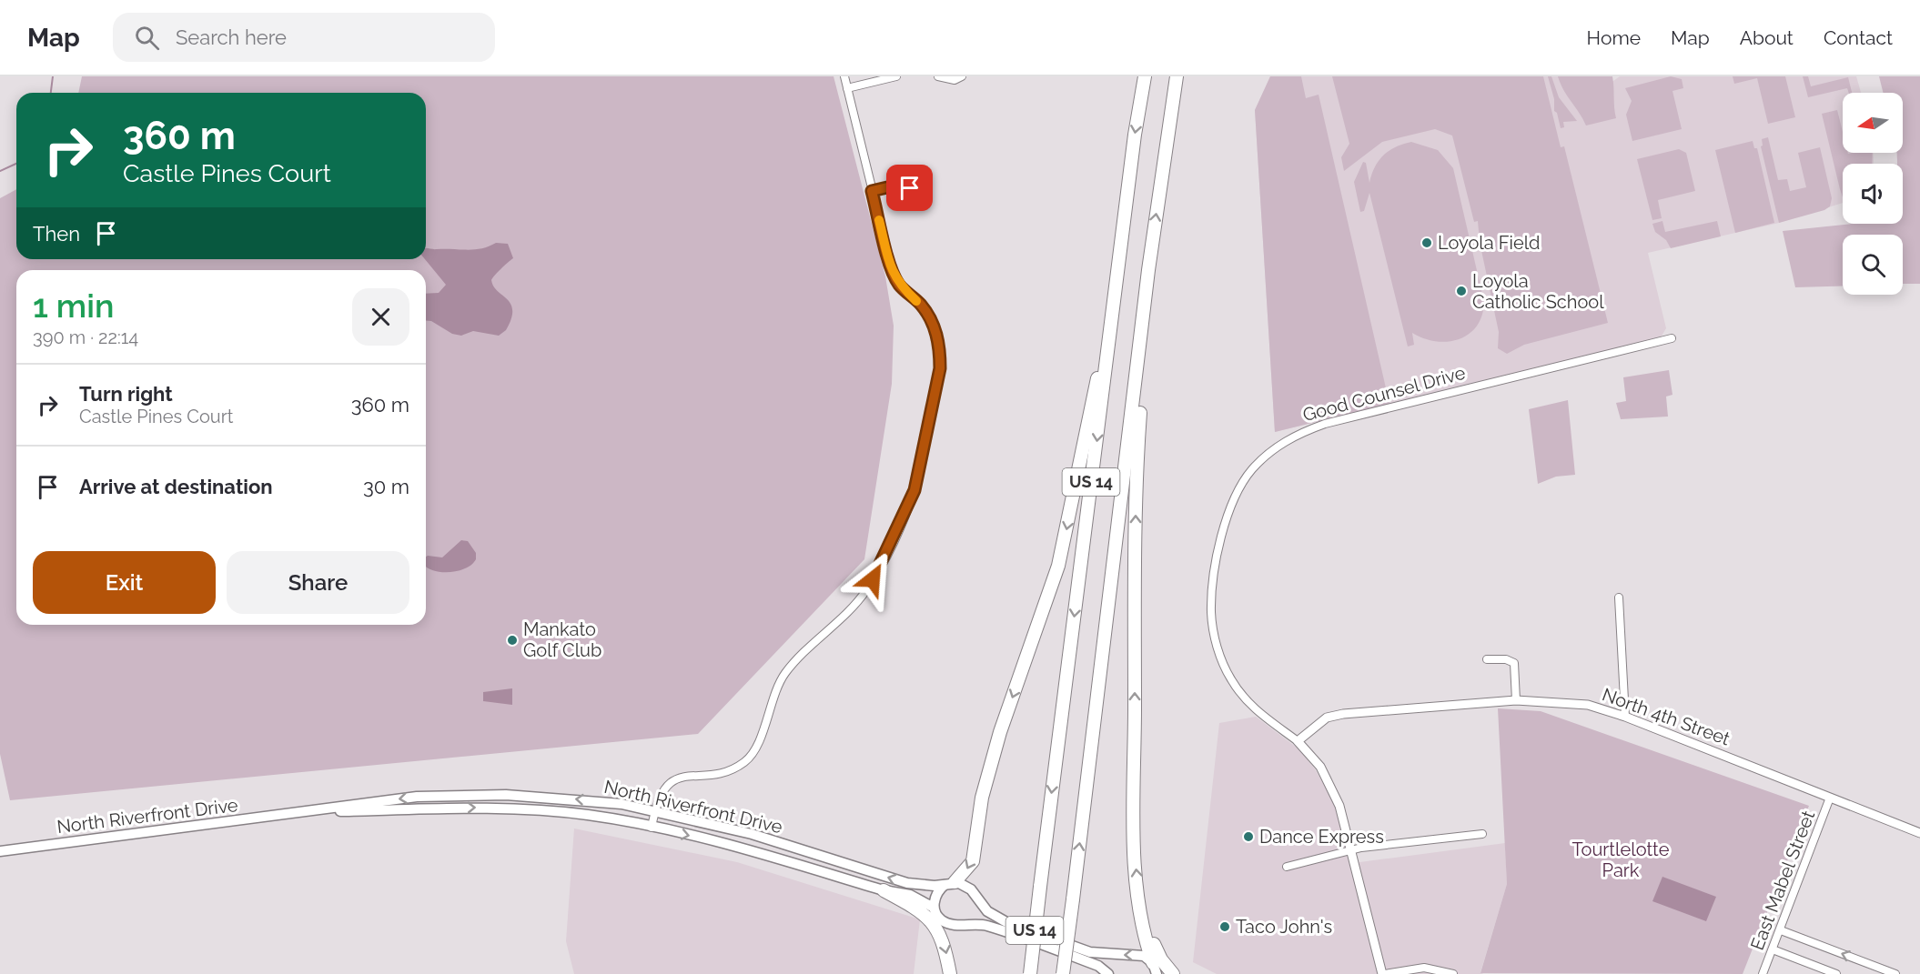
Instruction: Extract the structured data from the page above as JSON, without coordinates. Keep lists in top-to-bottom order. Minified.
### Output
{"streets":{"highway":["US 14"],"main road":["North Riverfront Drive"],"street":["Good Counsel Drive","North 4th Street","East Mabel Street"]},"crossings":[["Good Counsel Drive","North 4th Street"],["North 4th Street","East Mabel Street"]],"parks":["Tourtlelotte Park"],"places":["Loyola Field","Loyola Catholic School","Mankato Golf Club","Dance Express","Taco John's"],"north":"left","page":{"header":"Map","search":"Search here","nav":["Home","Map","About","Contact"],"turn":["360 m","Castle Pines Court"],"then":"Then","heading":["1 min","390 m · 22:14"],"list":[{"name":"Turn right","note":"Castle Pines Court","value":"360 m"},{"name":"Arrive at destination","value":"30 m"}],"buttons":["Exit","Share"]}}
